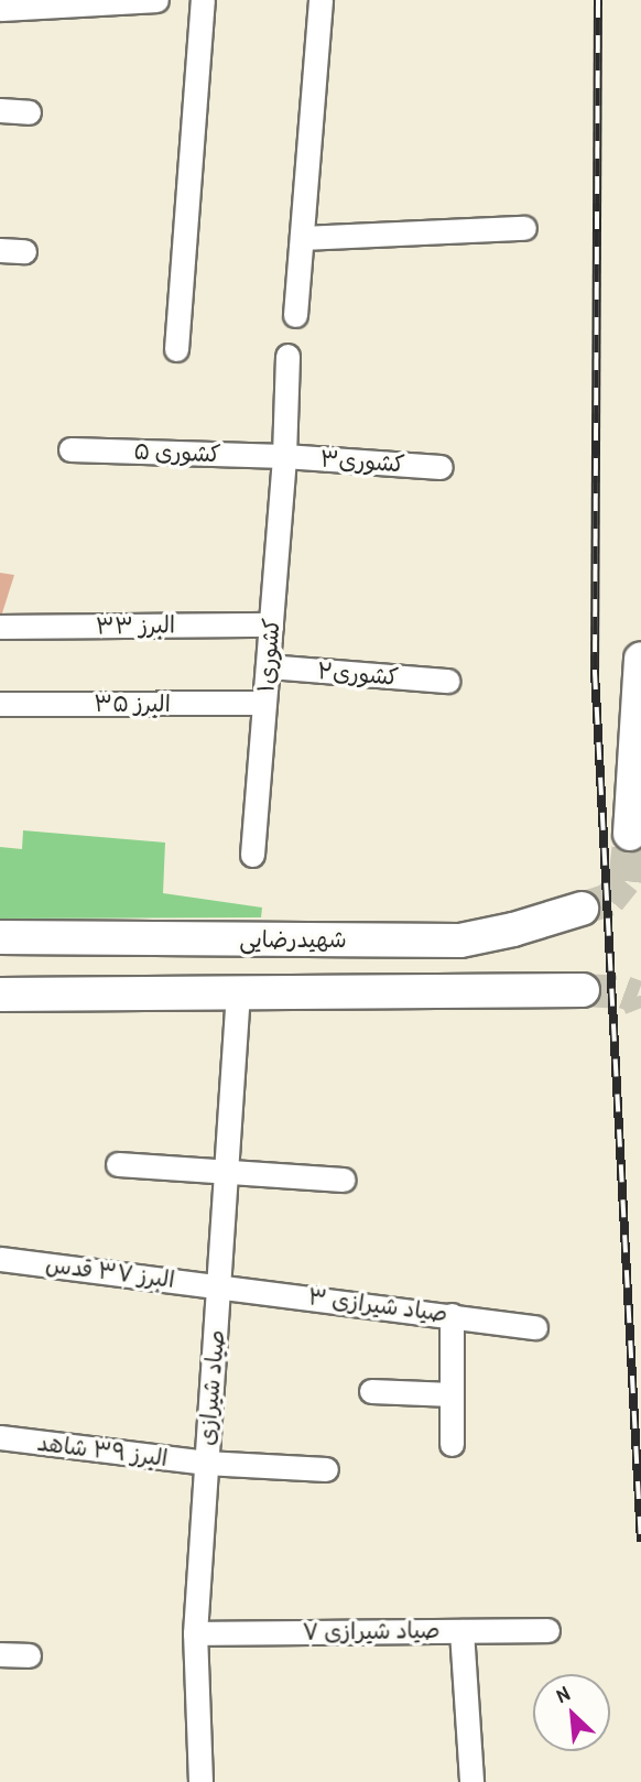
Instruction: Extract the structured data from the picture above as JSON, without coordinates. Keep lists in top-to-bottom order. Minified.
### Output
{"streets":{"main road":["شهیدرضایی"],"street":["کشوری ۵","کشوری۳","البرز ۳۳","کشوری۱","کشوری۲","البرز ۳۵","البرز ۳۷ قدس","صیاد شیرازی ۳","صیاد شیرازی","البرز ۳۹ شاهد","صیاد شیرازی ۷"]},"crossings":[["کشوری ۵","کشوری۳"],["کشوری ۵","کشوری۱"],["کشوری۳","کشوری۱"],["البرز ۳۳","کشوری۱"],["کشوری۱","کشوری۲"],["کشوری۱","البرز ۳۵"],["البرز ۳۷ قدس","صیاد شیرازی ۳"],["البرز ۳۷ قدس","صیاد شیرازی"],["صیاد شیرازی ۳","صیاد شیرازی"],["صیاد شیرازی","البرز ۳۹ شاهد"],["صیاد شیرازی","صیاد شیرازی ۷"]],"north":"top left"}
